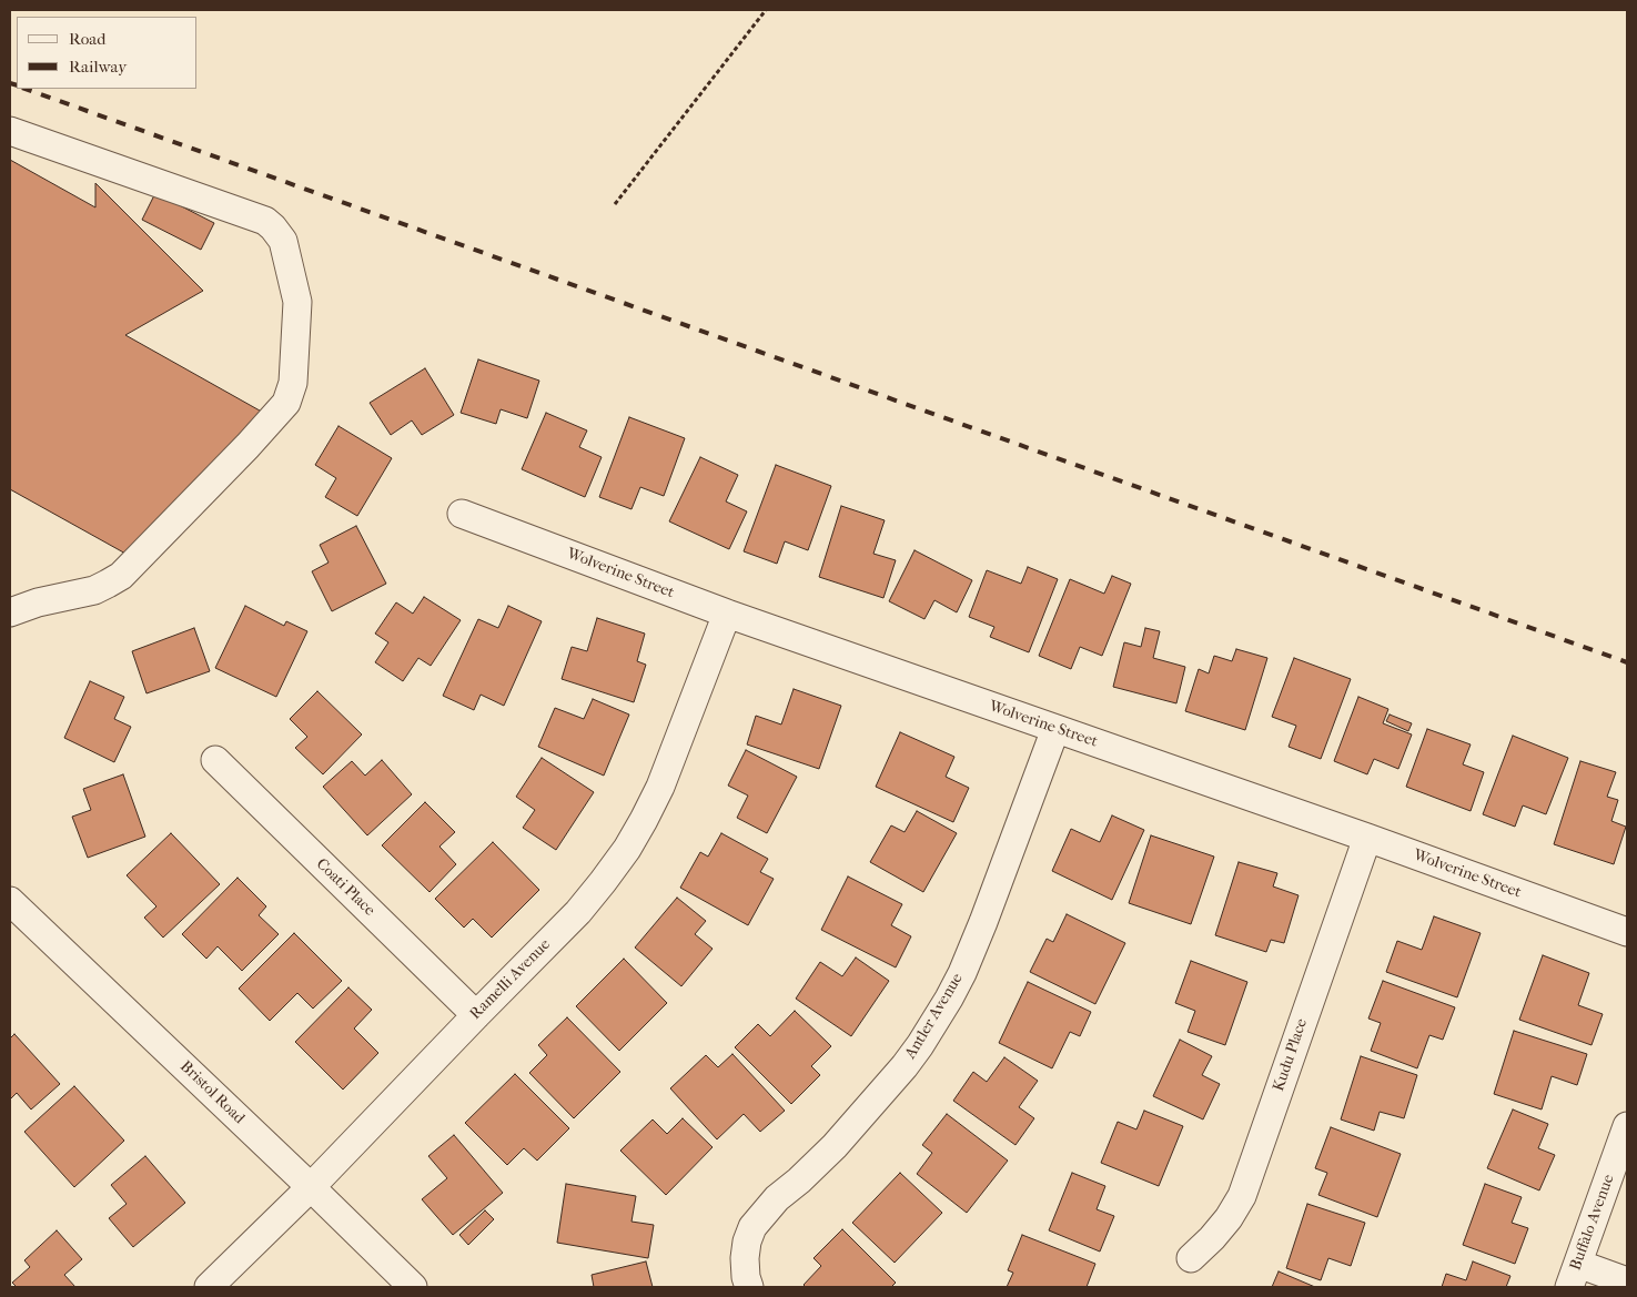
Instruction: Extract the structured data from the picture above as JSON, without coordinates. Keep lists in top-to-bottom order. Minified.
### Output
{"streets":{"street":["Wolverine Street","Coati Place","Ramelli Avenue","Antler Avenue","Kudu Place","Bristol Road","Buffalo Avenue"]},"crossings":[["Wolverine Street","Ramelli Avenue"],["Wolverine Street","Antler Avenue"],["Wolverine Street","Kudu Place"],["Coati Place","Ramelli Avenue"],["Ramelli Avenue","Bristol Road"]],"legend":["Road","Railway"]}
